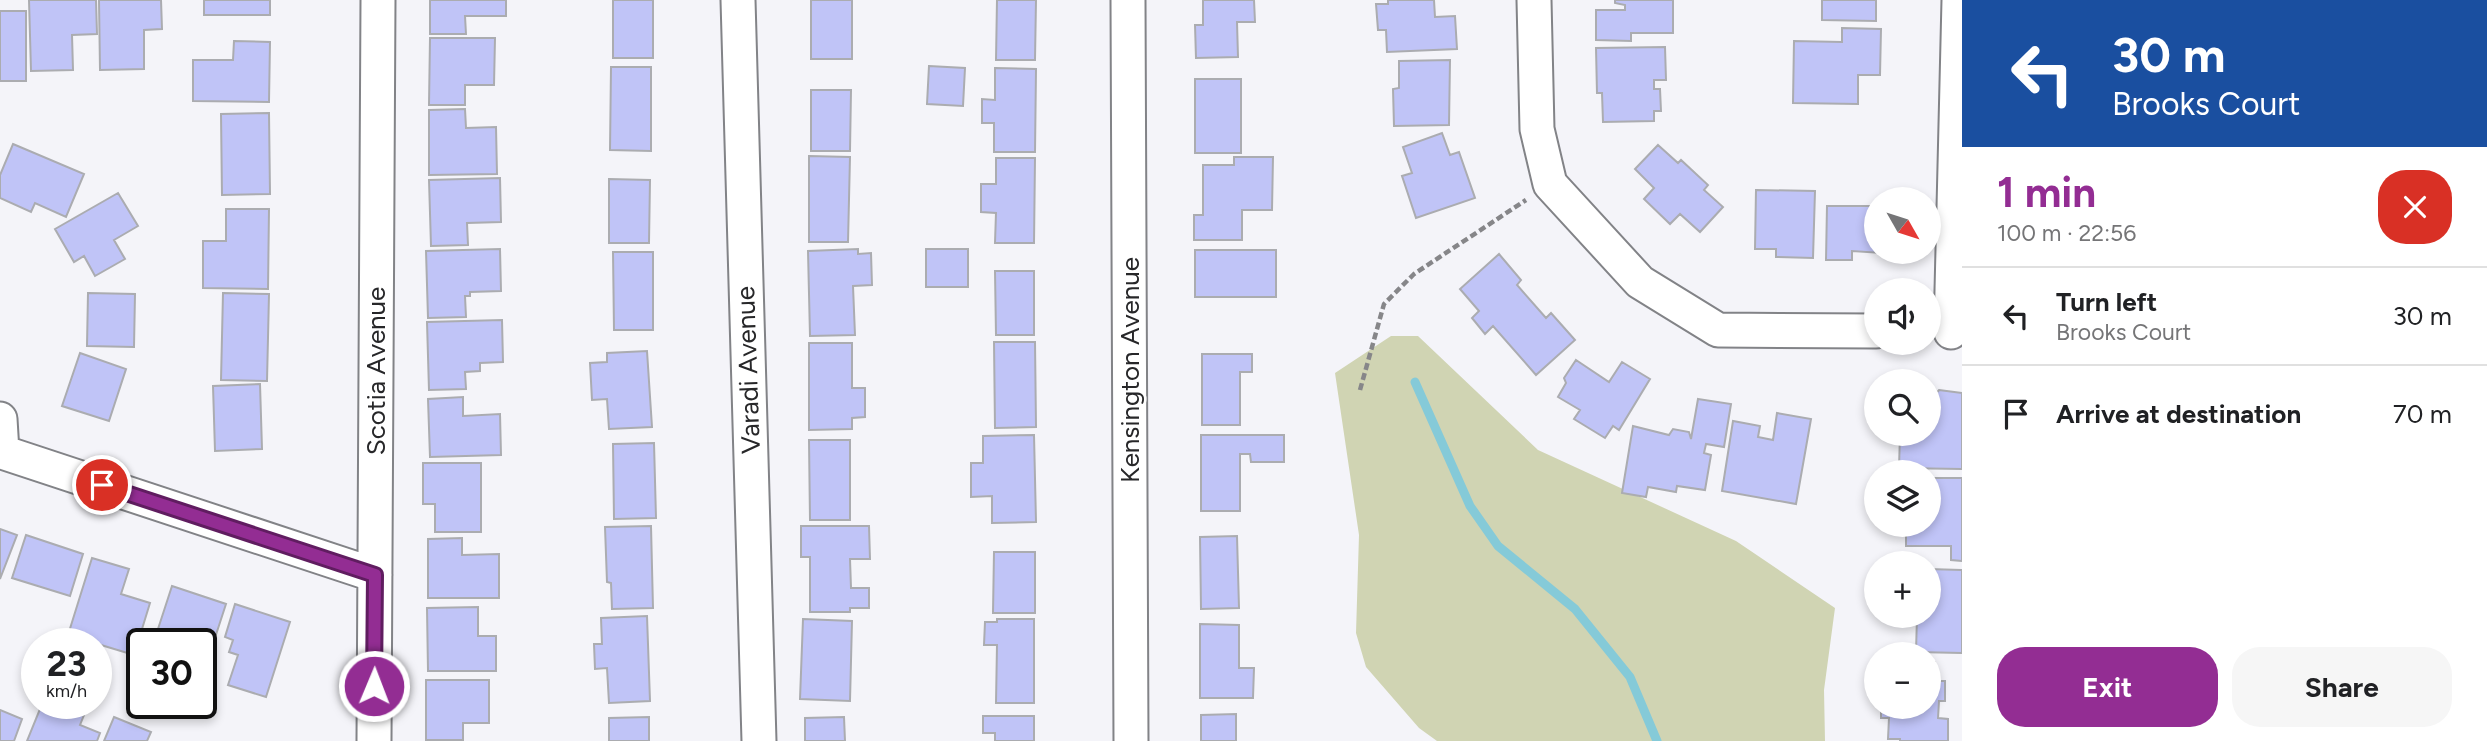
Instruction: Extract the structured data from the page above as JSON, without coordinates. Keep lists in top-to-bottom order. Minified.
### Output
{"streets":{"street":["Varadi Avenue","Kensington Avenue","Scotia Avenue"]},"north":"bottom right","page":{"turn":["30 m","Brooks Court"],"heading":["1 min","100 m · 22:56"],"map_buttons":["+","−"],"list":[{"name":"Turn left","note":"Brooks Court","value":"30 m"},{"name":"Arrive at destination","value":"70 m"}],"speed":"23 km/h","limit":"30","buttons":["Exit","Share"]}}
